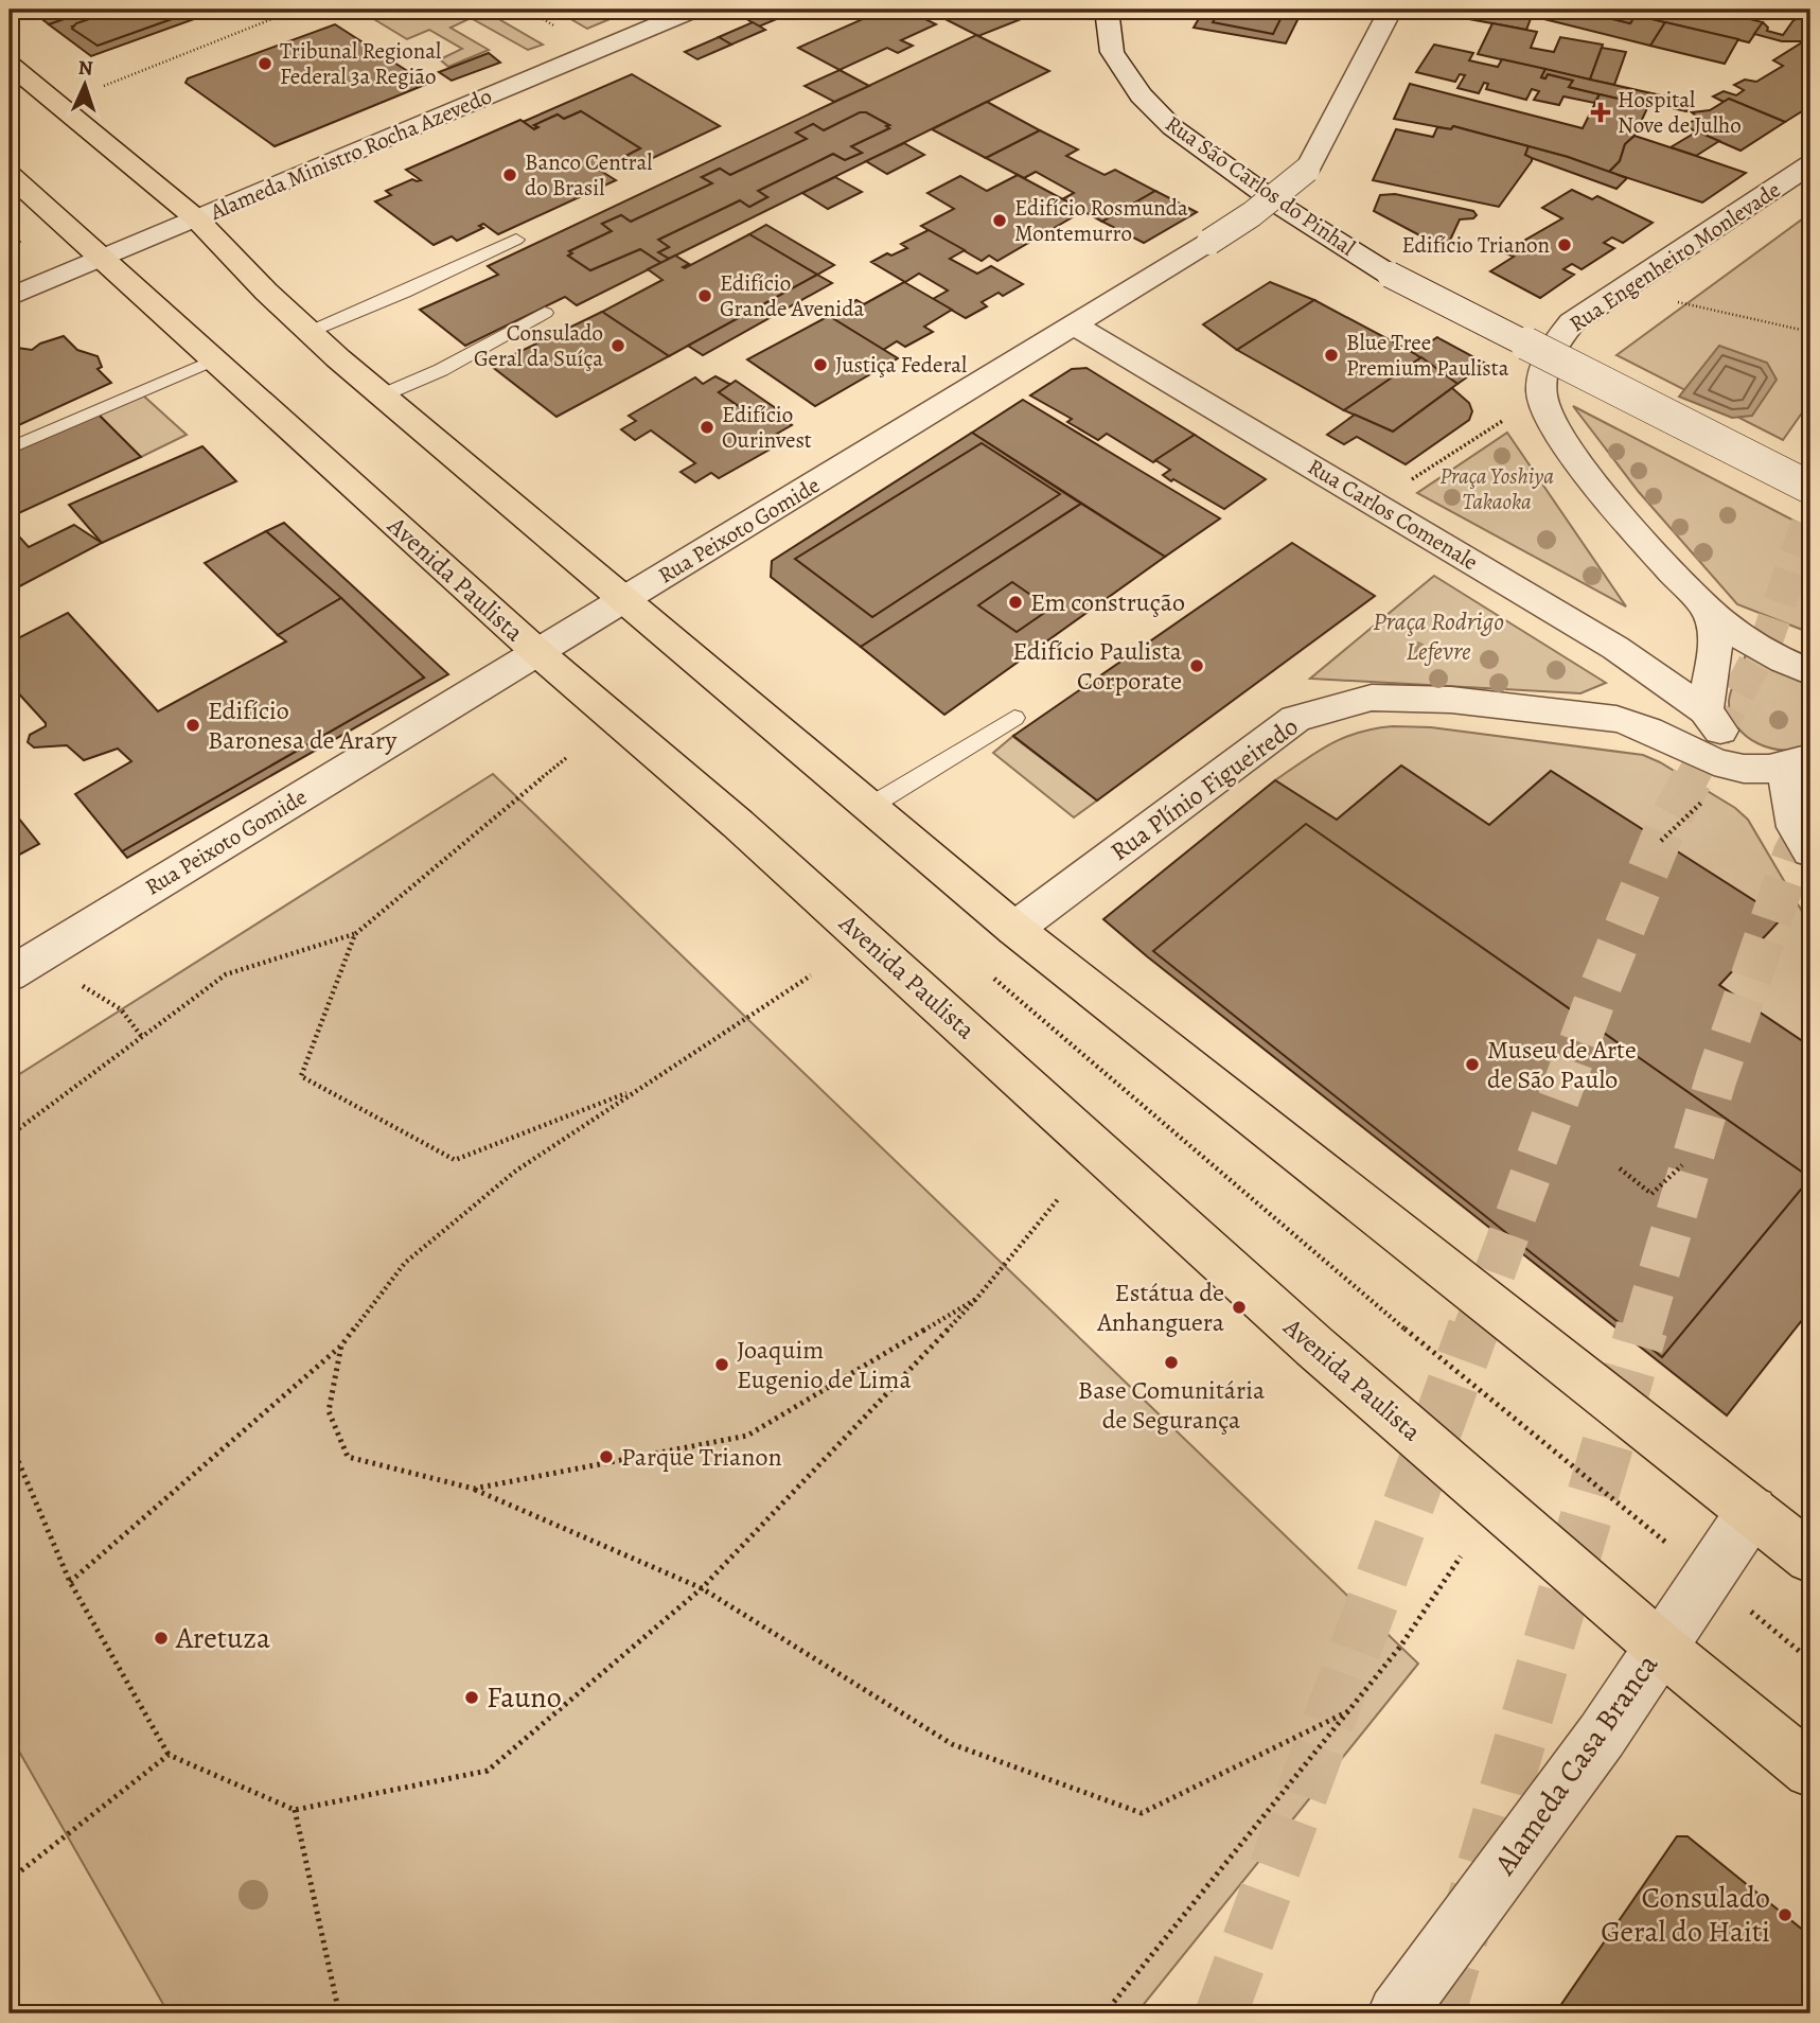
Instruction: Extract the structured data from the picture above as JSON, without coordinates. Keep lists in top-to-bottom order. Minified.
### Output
{"streets":{"main road":["Avenida Paulista"],"street":["Alameda Ministro Rocha Azevedo","Rua São Carlos do Pinhal","Rua Engenheiro Monlevade","Rua Carlos Comenale","Rua Peixoto Gomide","Rua Plínio Figueiredo","Alameda Casa Branca"]},"crossings":[["Alameda Ministro Rocha Azevedo","Avenida Paulista"],["Rua Carlos Comenale","Rua Peixoto Gomide"],["Rua Carlos Comenale","Rua Plínio Figueiredo"],["Rua Peixoto Gomide","Avenida Paulista"],["Avenida Paulista","Alameda Casa Branca"]],"parks":["Praça Yoshiya Takaoka","Praça Rodrigo Lefevre"],"places":{"other":["Tribunal Regional Federal 3a Região","Banco Central do Brasil","Edifício Rosmunda Montemurro","Edifício Trianon","Edifício Grande Avenida","Consulado Geral da Suíça","Blue Tree Premium Paulista","Justiça Federal","Edifício Ourinvest","Em construção","Edifício Paulista Corporate","Edifício Baronesa de Arary","Museu de Arte de São Paulo","Estátua de Anhanguera","Base Comunitária de Segurança","Joaquim Eugenio de Lima","Parque Trianon","Aretuza","Fauno","Consulado Geral do Haiti"],"health":["Hospital Nove de Julho"]},"north":"top"}
